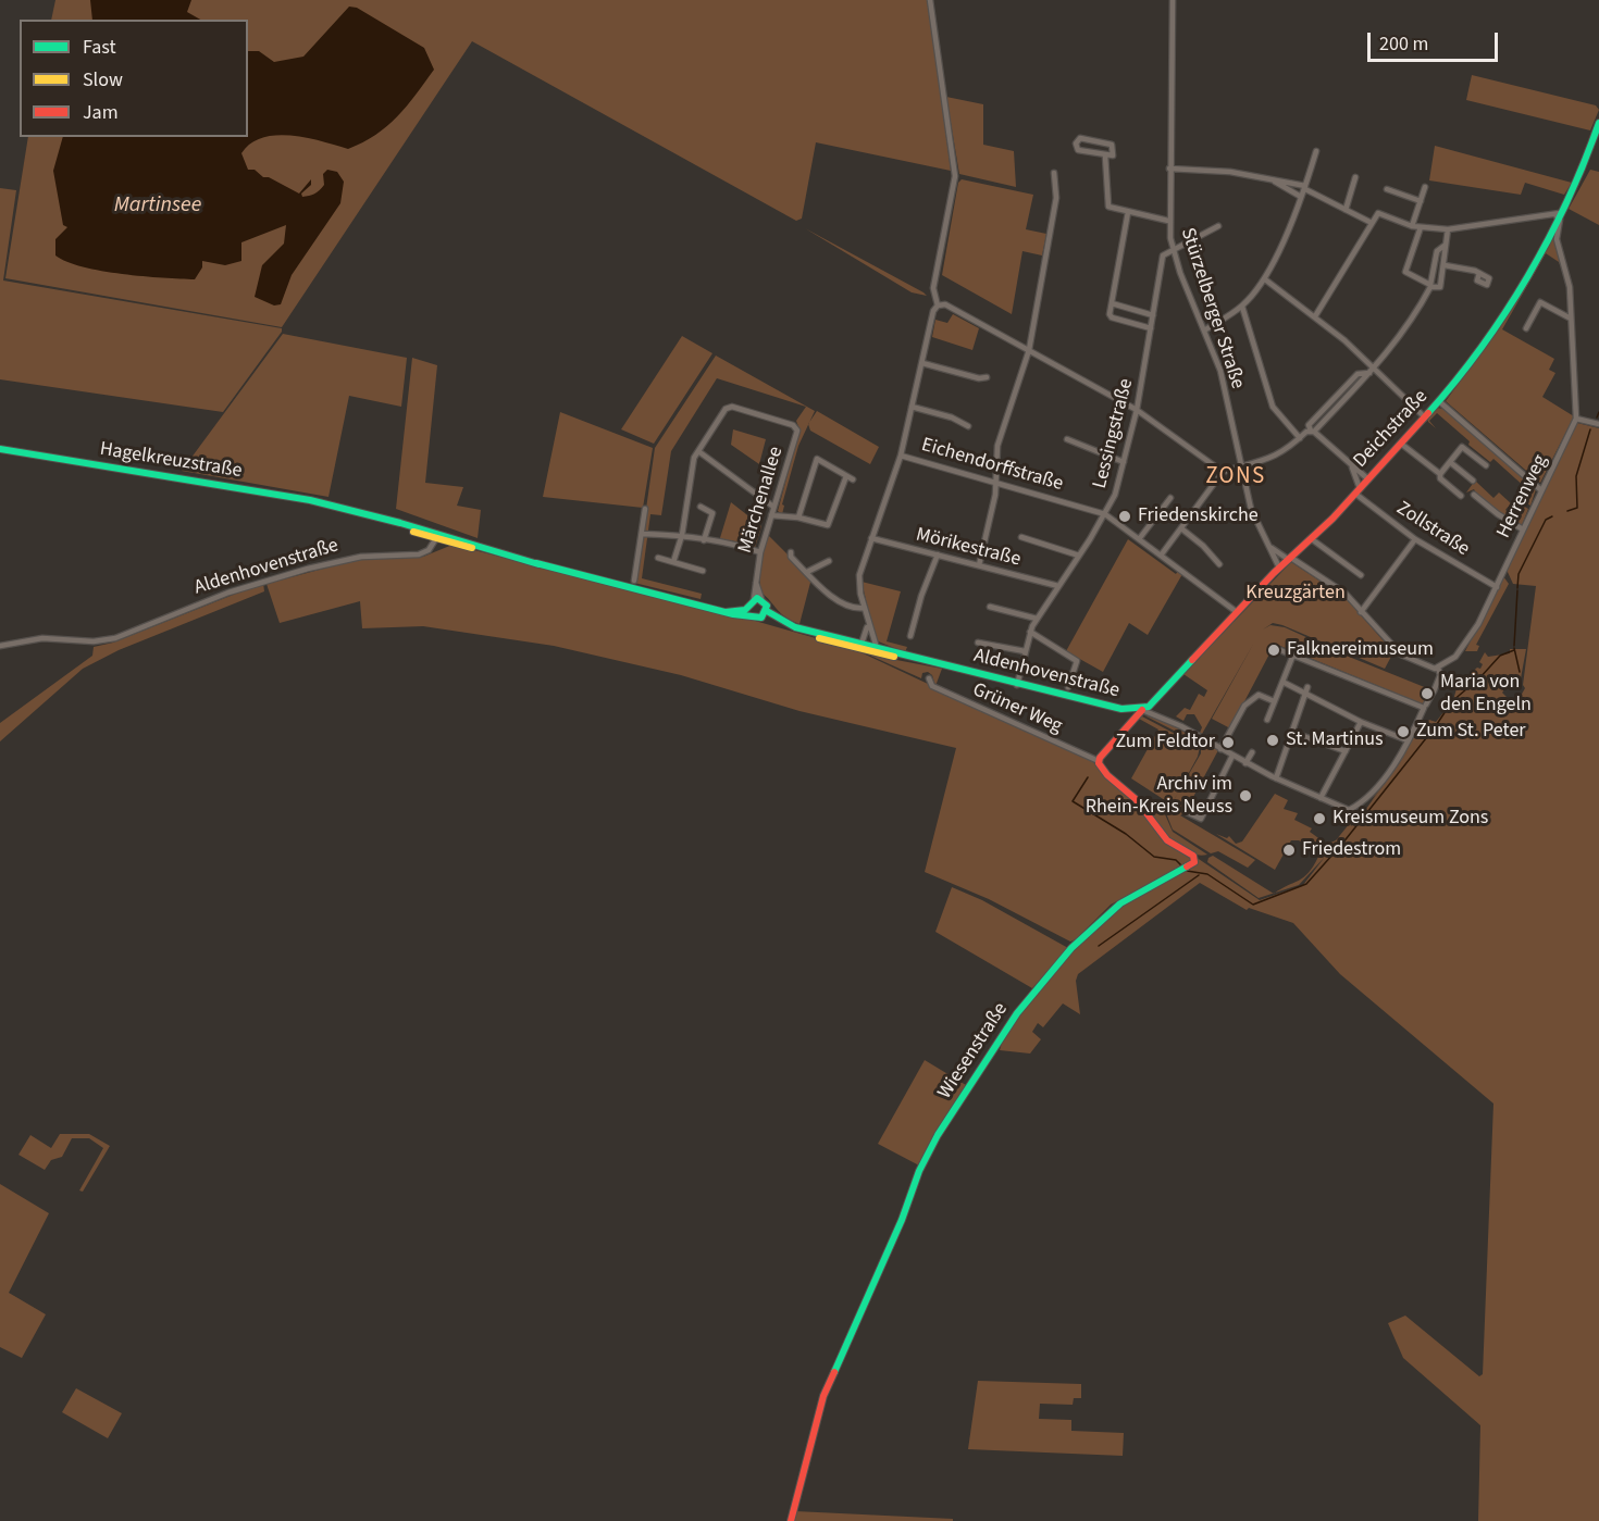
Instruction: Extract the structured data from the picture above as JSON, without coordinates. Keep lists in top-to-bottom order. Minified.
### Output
{"streets":{"street":["Stürzelberger Straße","Deichstraße","Lessingstraße","Hagelkreuzstraße","Eichendorffstraße","Herrenweg","Märchenallee","Zollstraße","Mörikestraße","Aldenhovenstraße","Grüner Weg","Wiesenstraße"]},"crossings":[["Stürzelberger Straße","Deichstraße"],["Stürzelberger Straße","Lessingstraße"],["Stürzelberger Straße","Herrenweg"],["Deichstraße","Eichendorffstraße"],["Deichstraße","Herrenweg"],["Deichstraße","Zollstraße"],["Deichstraße","Aldenhovenstraße"],["Lessingstraße","Eichendorffstraße"],["Lessingstraße","Mörikestraße"],["Lessingstraße","Aldenhovenstraße"],["Hagelkreuzstraße","Aldenhovenstraße"],["Herrenweg","Zollstraße"],["Grüner Weg","Wiesenstraße"]],"districts":["ZONS"],"water":["Martinsee"],"parks":["Kreuzgärten"],"places":["Friedenskirche","Falknereimuseum","Maria von den Engeln","Zum St. Peter","St. Martinus","Zum Feldtor","Archiv im Rhein-Kreis Neuss","Kreismuseum Zons","Friedestrom"],"legend":["Fast","Slow","Jam"],"scale_bar":"200 m"}
